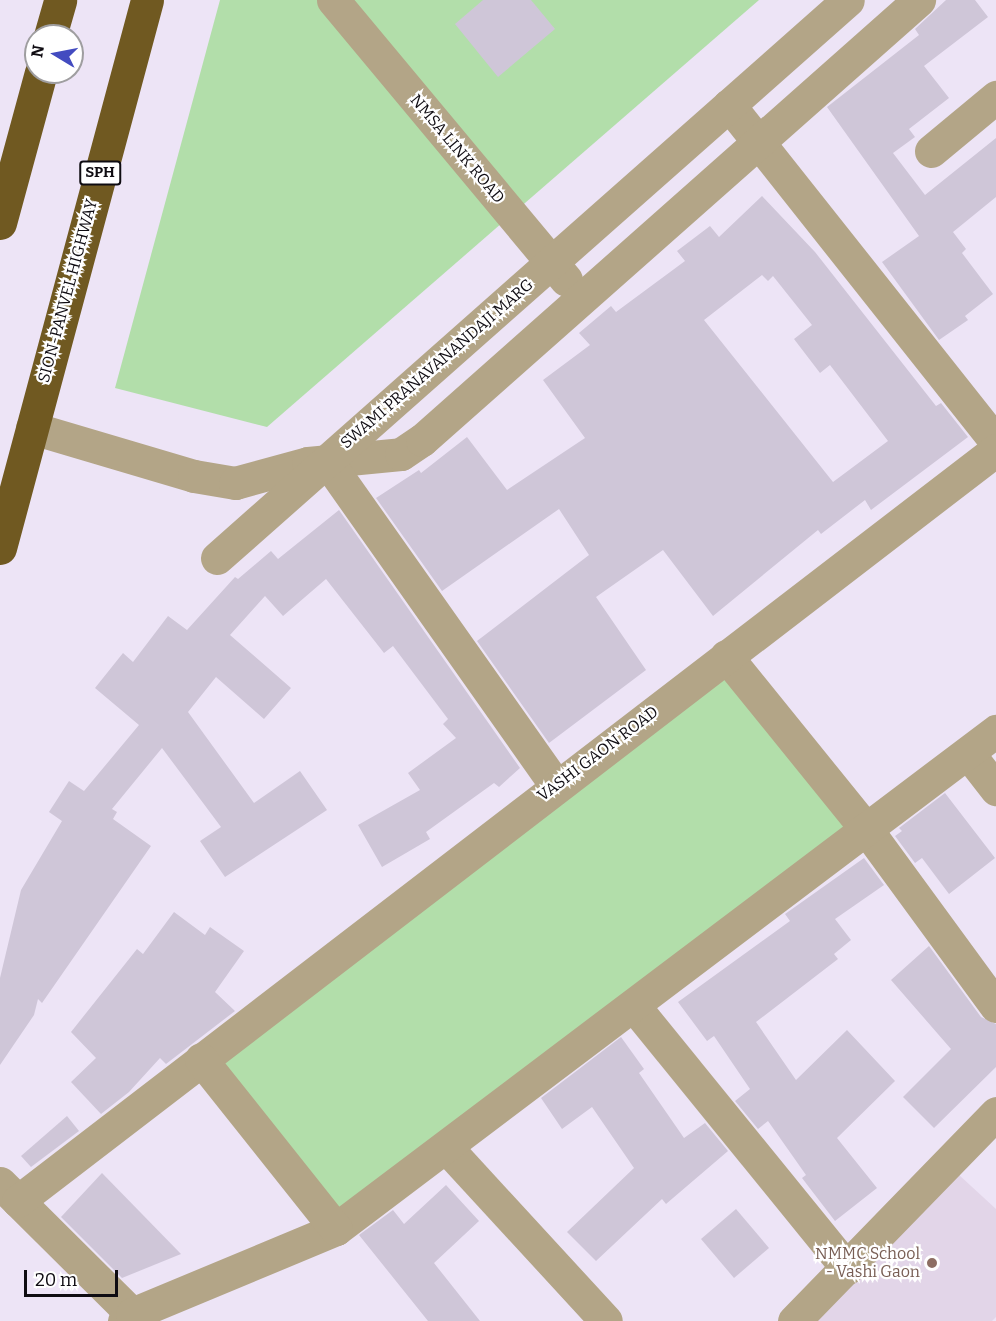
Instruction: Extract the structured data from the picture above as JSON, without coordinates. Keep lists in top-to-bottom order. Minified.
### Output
{"streets":{"highway":["SPH","SION-PANVEL HIGHWAY"],"street":["NMSA LINK ROAD","SWAMI PRANAVANANDAJI MARG","VASHI GAON ROAD"]},"crossings":[["NMSA LINK ROAD","SWAMI PRANAVANANDAJI MARG"]],"places":["NMMC School - Vashi Gaon"],"scale_bar":"20 m","north":"left"}
